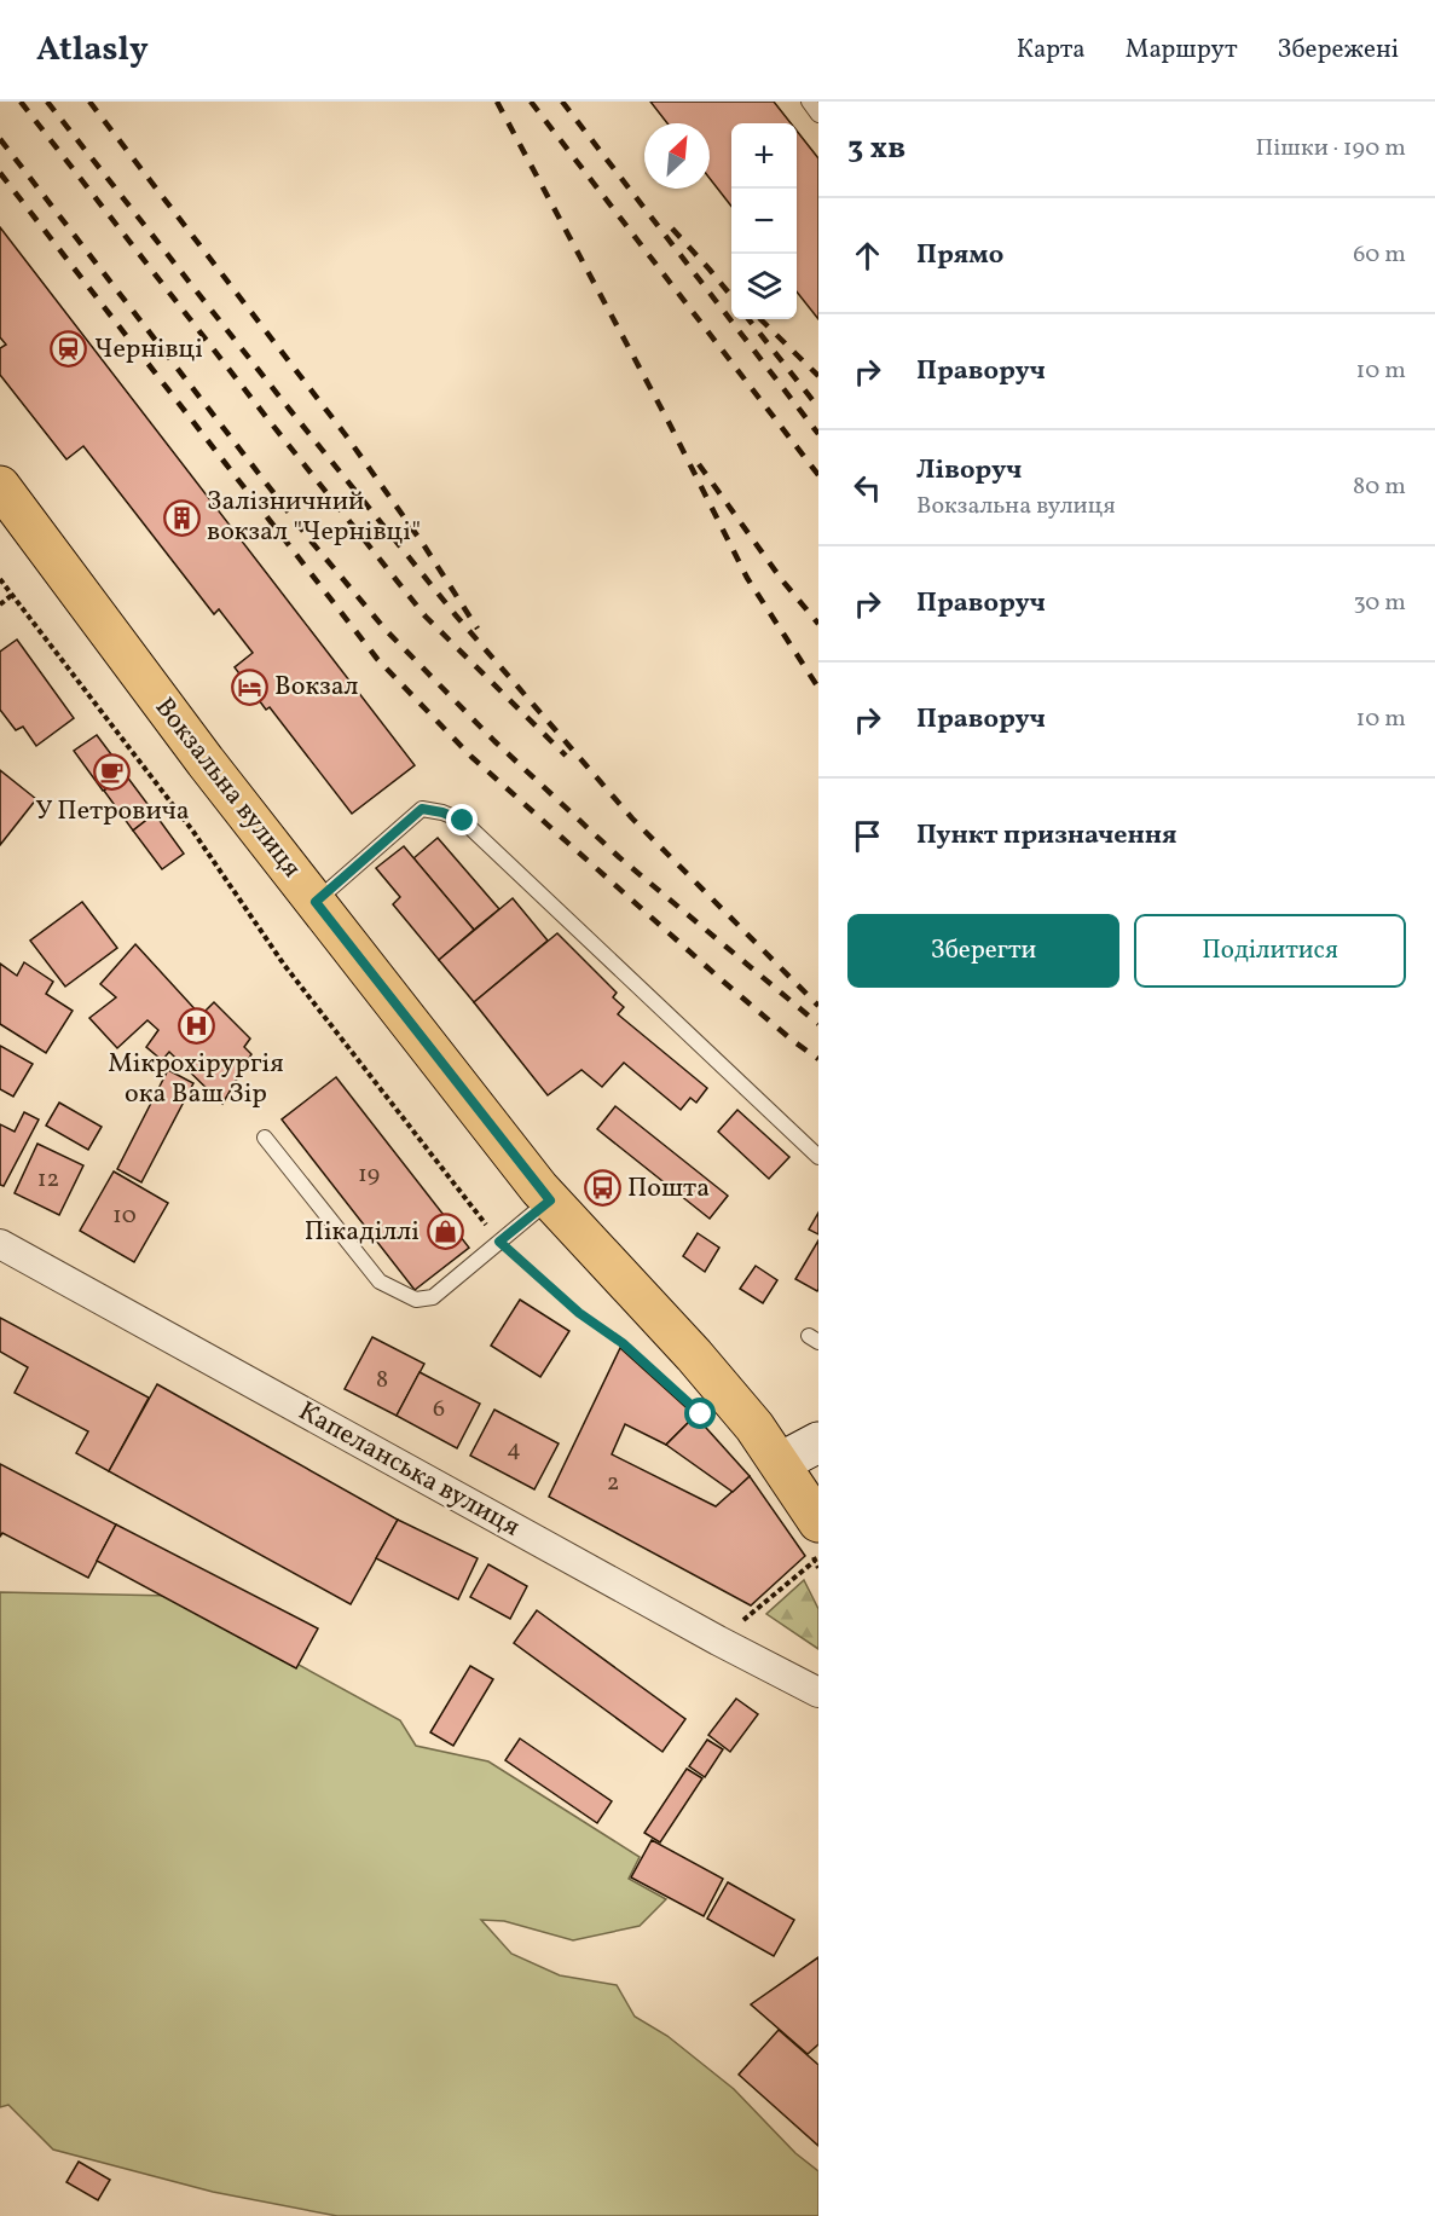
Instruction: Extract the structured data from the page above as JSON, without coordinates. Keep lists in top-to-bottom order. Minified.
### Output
{"streets":{"main road":["Вокзальна вулиця"],"street":["Капеланська вулиця"]},"places":{"station":["Чернівці"],"building":["Залізничний вокзал \"Чернівці\""],"hotel":["Вокзал"],"cafe":["У Петровича"],"hospital":["Мікрохірургія ока Ваш Зір"],"bus stop":["Пошта"],"shop":["Пікаділлі"]},"house_numbers":["19","12","10","8","6","4","2"],"north":"top right","page":{"header":"Atlasly","nav":["Карта","Маршрут","Збережені"],"heading":["3 хв","Пішки · 190 m"],"map_buttons":["+","−"],"list":[["Прямо","60 m"],["Праворуч","10 m"],["Ліворуч","Вокзальна вулиця","80 m"],["Праворуч","30 m"],["Праворуч","10 m"],"Пункт призначення"],"buttons":["Зберегти","Поділитися"]}}
